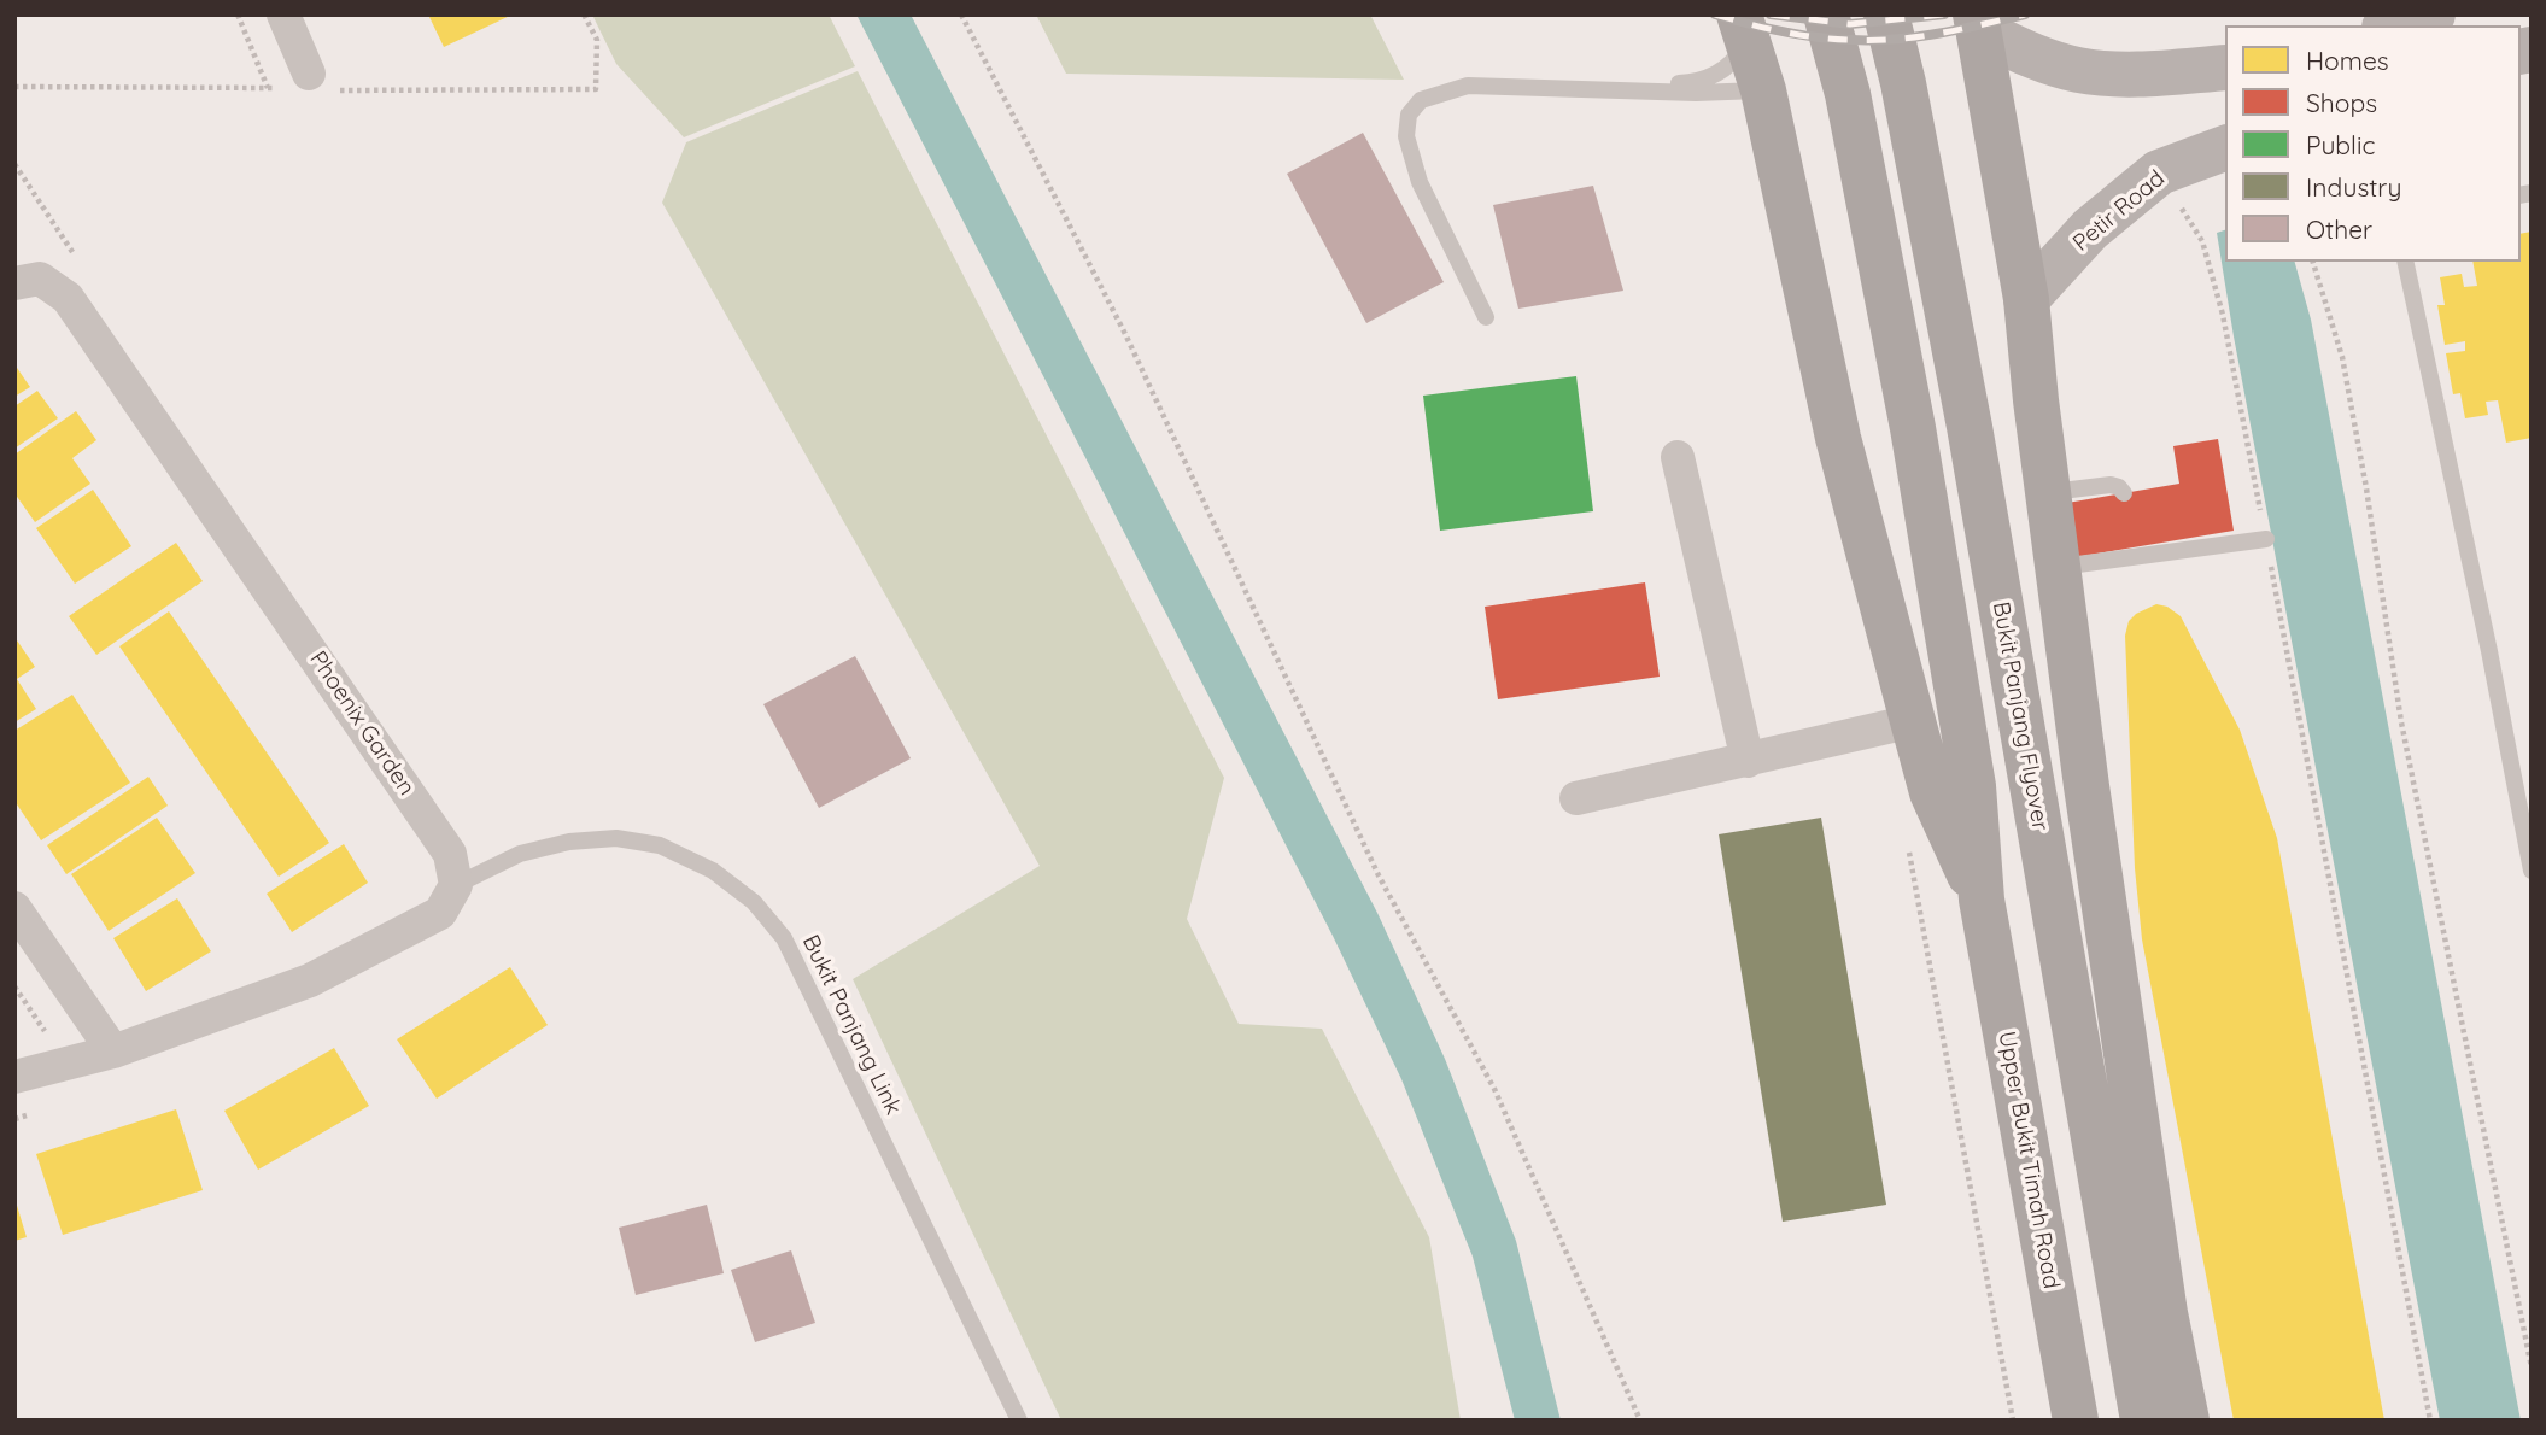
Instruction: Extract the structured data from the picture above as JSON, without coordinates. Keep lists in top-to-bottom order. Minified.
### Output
{"streets":{"highway":["Bukit Panjang Flyover","Upper Bukit Timah Road"],"main road":["Petir Road"],"street":["Phoenix Garden"],"lane":["Bukit Panjang Link"]},"crossings":[["Phoenix Garden","Bukit Panjang Link"]],"legend":["Homes","Shops","Public","Industry","Other"]}
